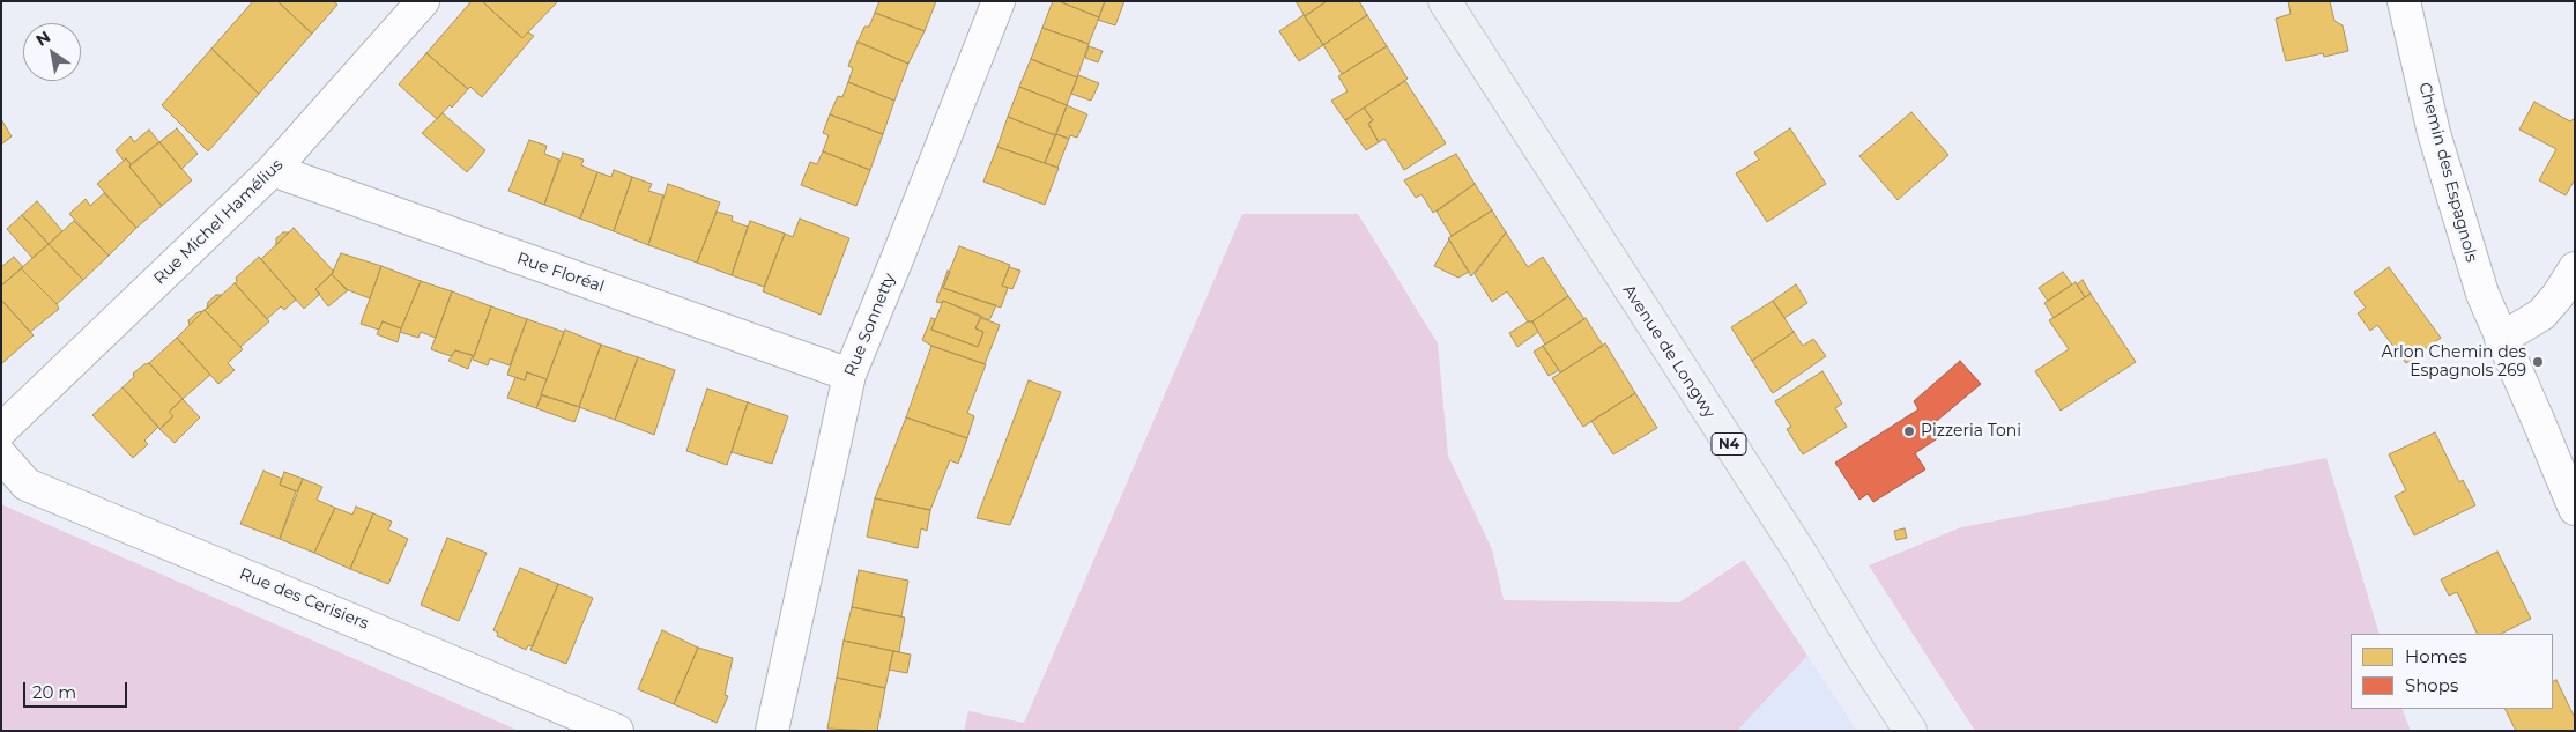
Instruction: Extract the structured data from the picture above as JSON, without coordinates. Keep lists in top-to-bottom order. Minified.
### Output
{"streets":{"main road":["Avenue de Longwy","N4"],"street":["Chemin des Espagnols","Rue Michel Hamélius","Rue Floréal","Rue Sonnetty","Rue des Cerisiers"]},"crossings":[["Rue Michel Hamélius","Rue Floréal"],["Rue Floréal","Rue Sonnetty"]],"places":["Arlon Chemin des Espagnols 269","Pizzeria Toni"],"legend":["Homes","Shops"],"scale_bar":"20 m","north":"top left"}
